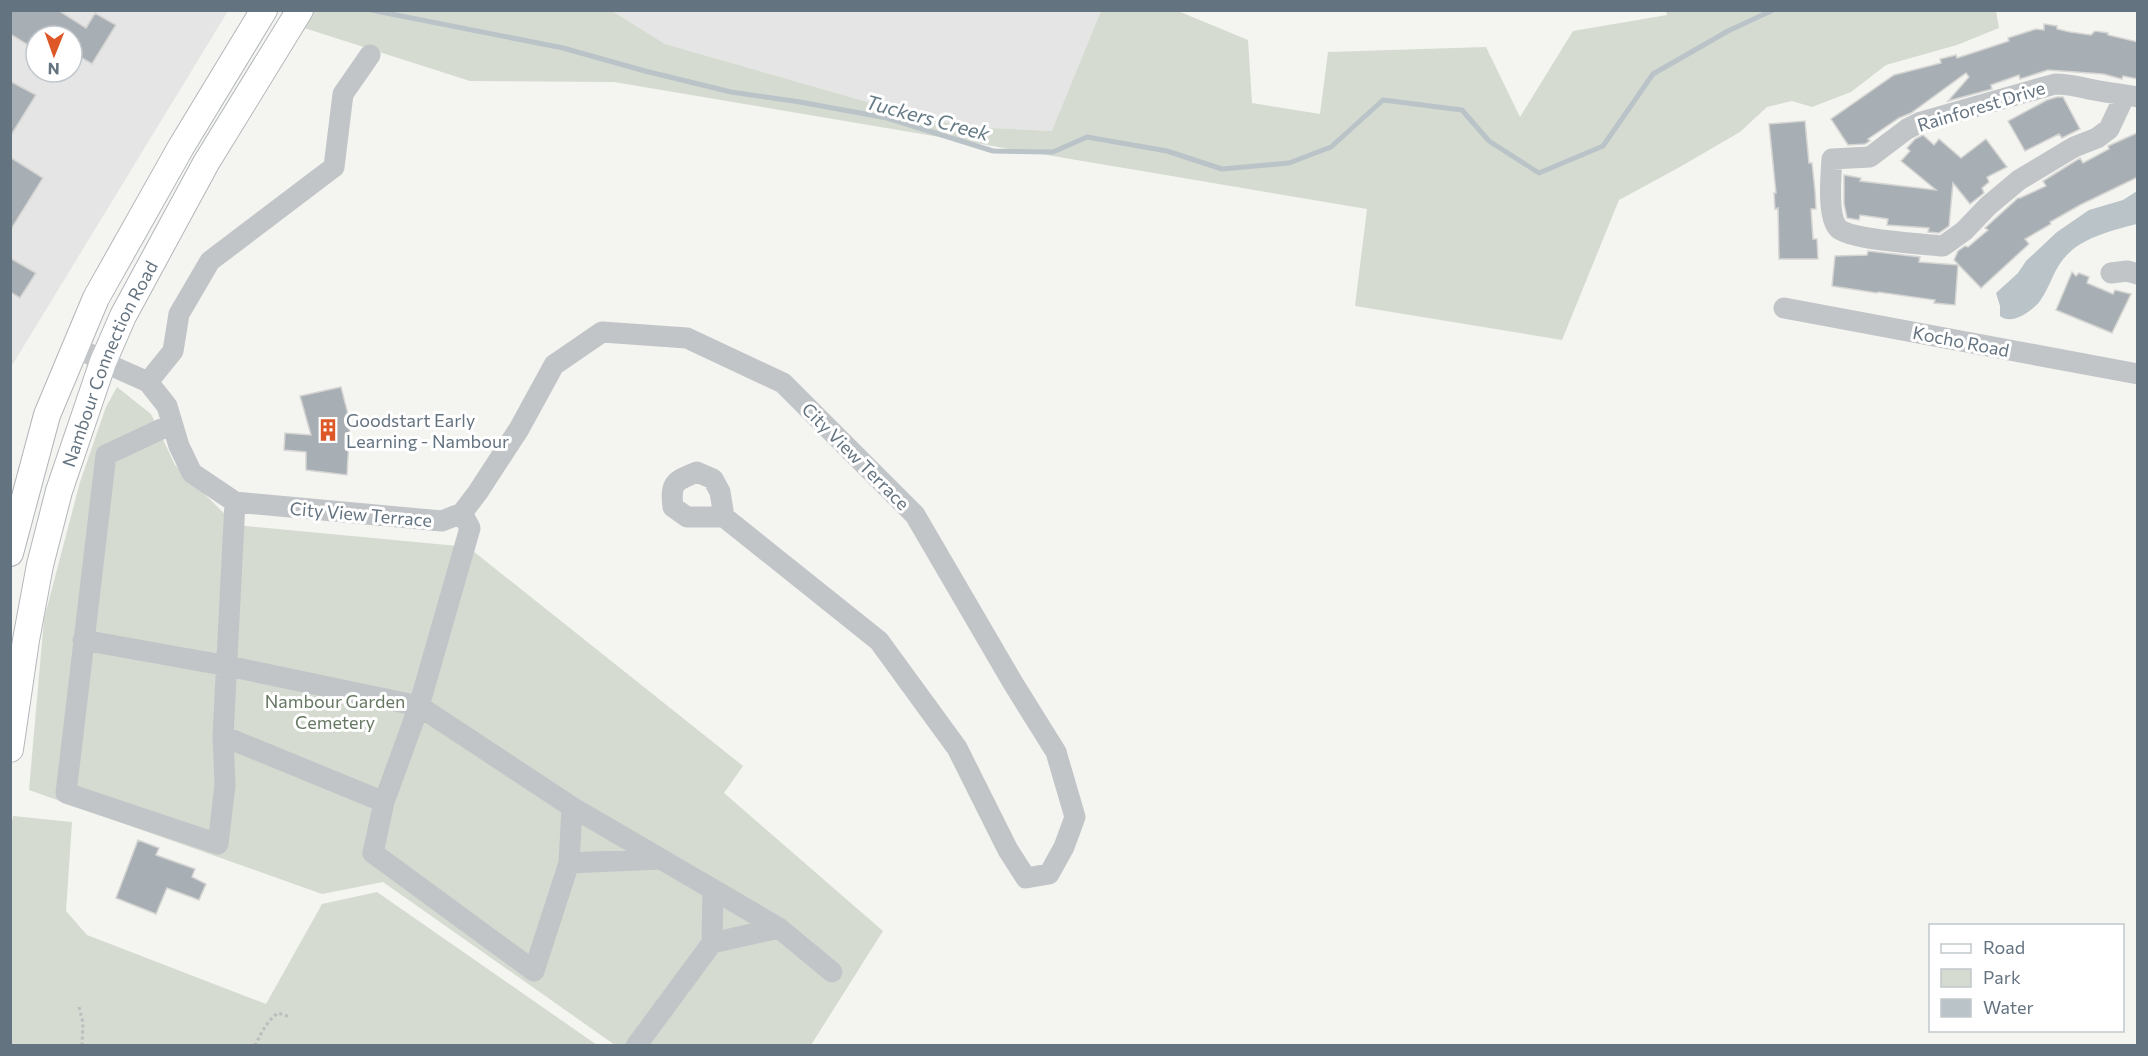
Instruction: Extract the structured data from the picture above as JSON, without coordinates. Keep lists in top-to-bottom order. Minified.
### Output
{"streets":{"main road":["Nambour Connection Road"],"street":["Rainforest Drive","Kocho Road","City View Terrace"]},"crossings":[["Nambour Connection Road","City View Terrace"]],"water":["Tuckers Creek"],"parks":["Nambour Garden Cemetery"],"places":{"building":["Goodstart Early Learning - Nambour"]},"legend":["Road","Park","Water"],"north":"bottom"}
